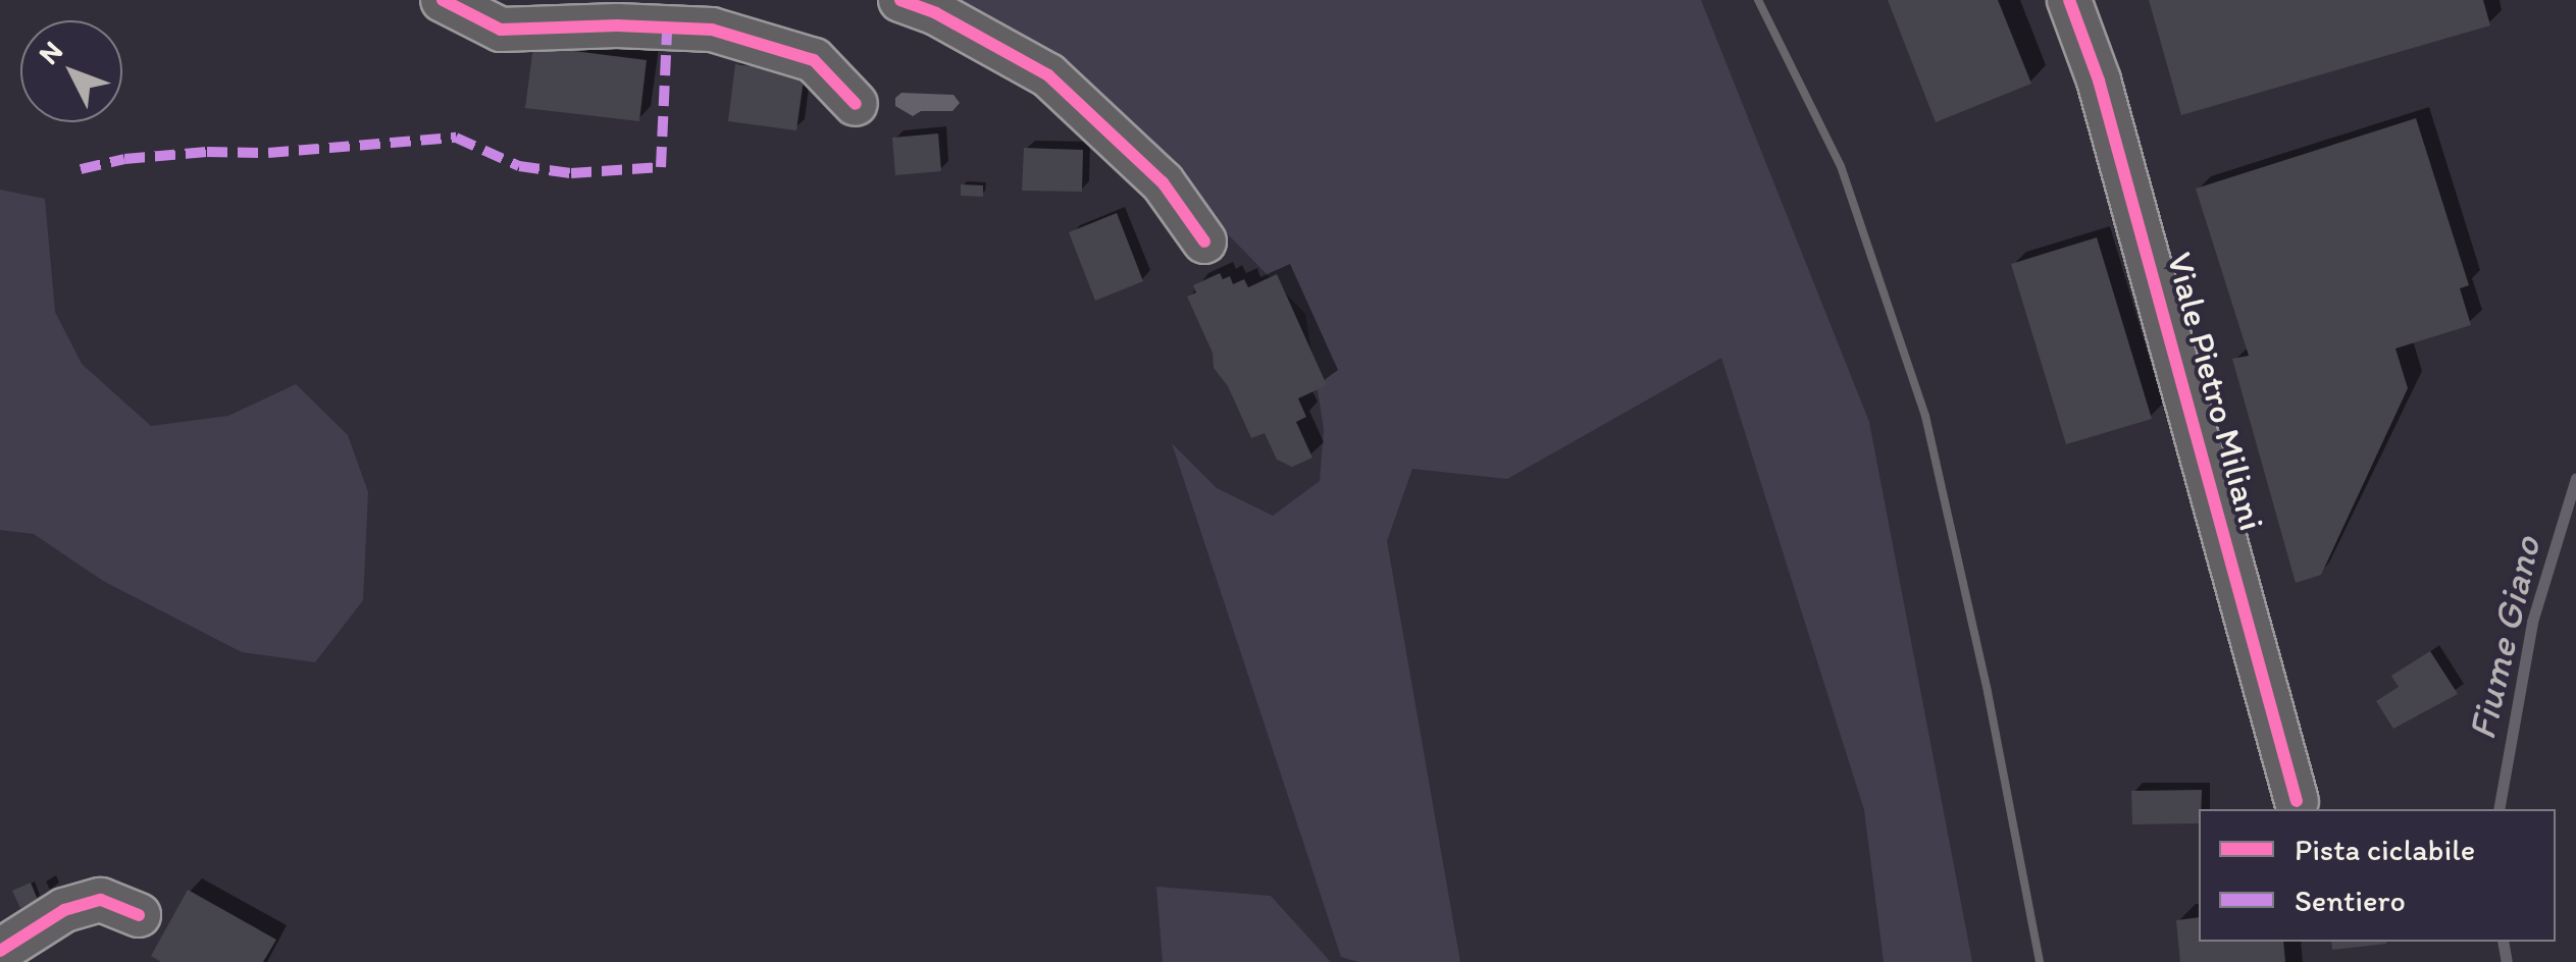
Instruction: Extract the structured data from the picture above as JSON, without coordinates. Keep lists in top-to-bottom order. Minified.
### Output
{"streets":{"street":["Viale Pietro Miliani"]},"water":["Fiume Giano"],"legend":["Pista ciclabile","Sentiero"],"north":"top left"}
